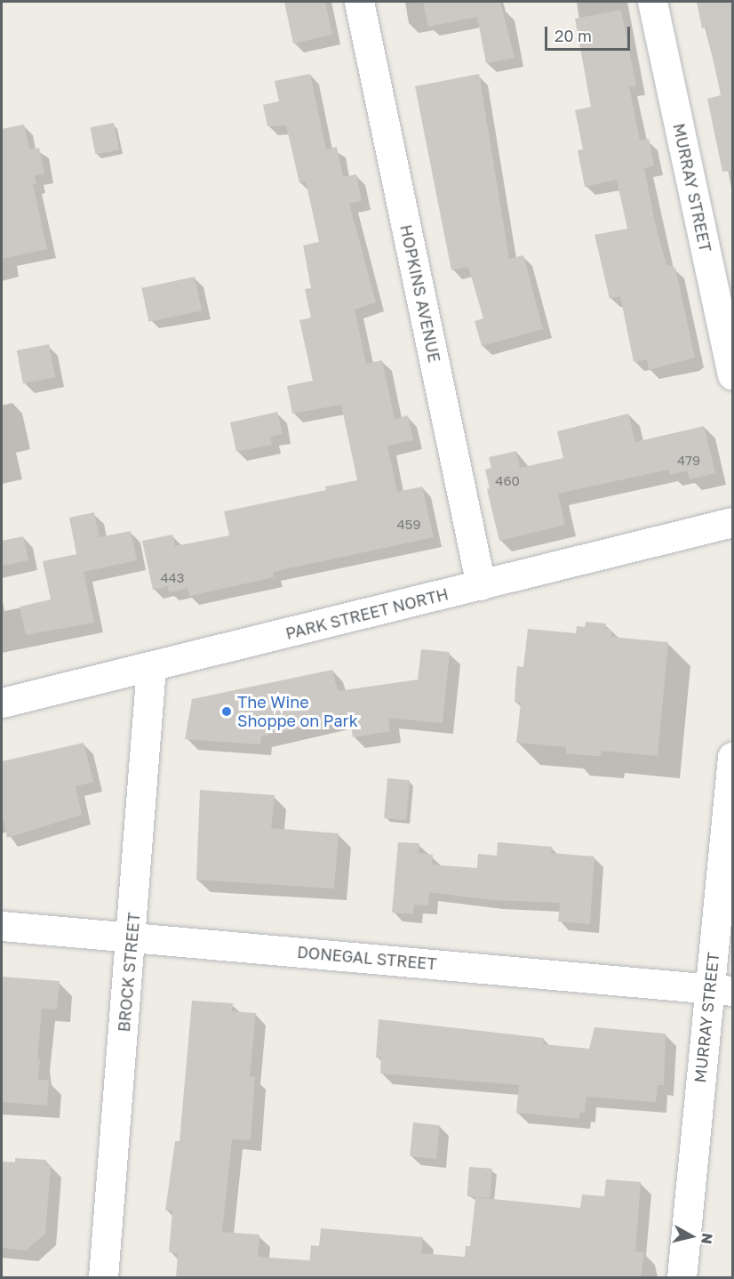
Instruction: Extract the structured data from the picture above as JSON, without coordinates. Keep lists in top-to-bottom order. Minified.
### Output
{"streets":{"street":["MURRAY STREET","HOPKINS AVENUE","PARK STREET NORTH","DONEGAL STREET","BROCK STREET"]},"crossings":[["MURRAY STREET","DONEGAL STREET"],["HOPKINS AVENUE","PARK STREET NORTH"],["PARK STREET NORTH","BROCK STREET"],["DONEGAL STREET","BROCK STREET"]],"places":["The Wine Shoppe on Park"],"house_numbers":["479","460","459","443"],"scale_bar":"20 m","north":"right"}
